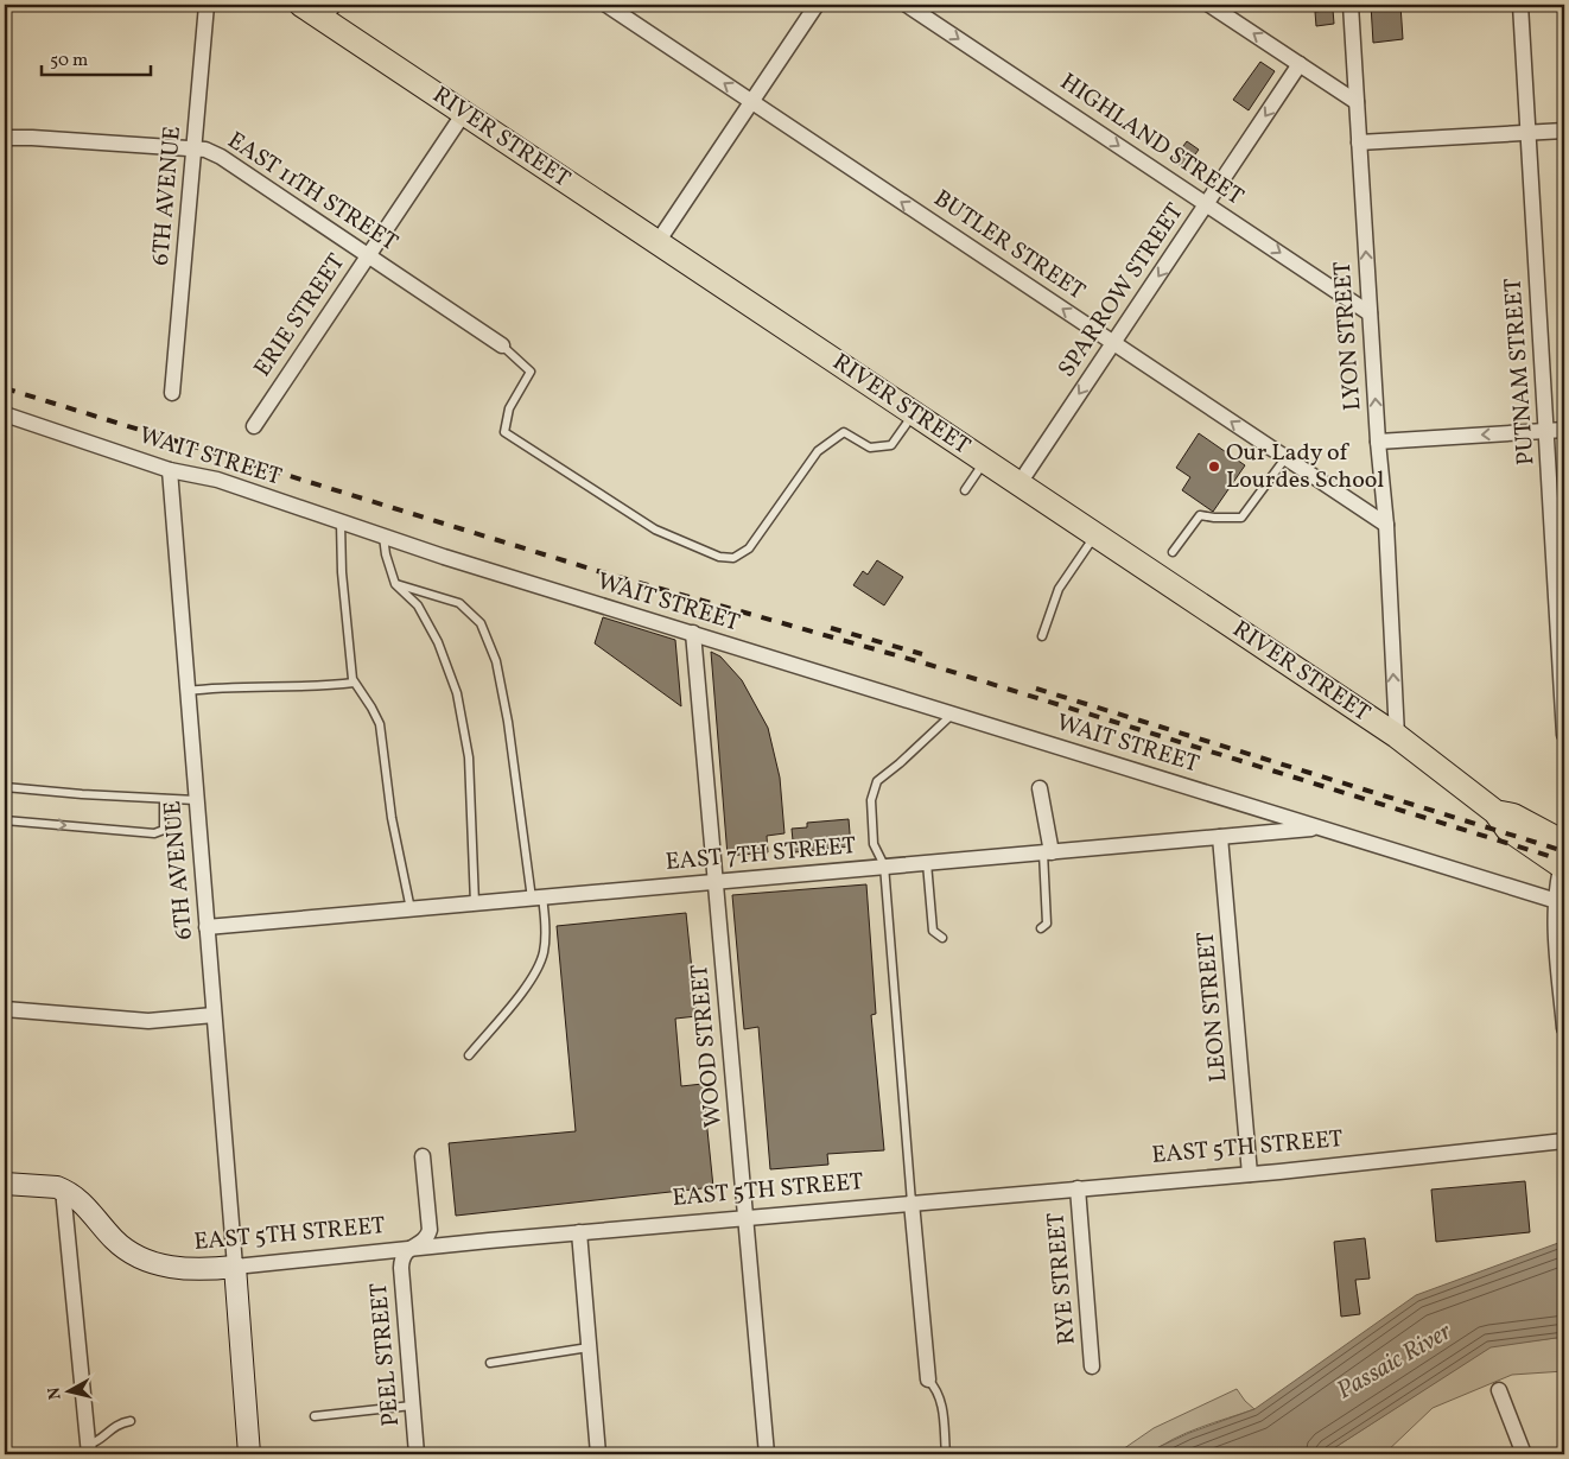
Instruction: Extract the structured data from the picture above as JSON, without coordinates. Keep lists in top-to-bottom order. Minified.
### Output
{"streets":{"main road":["RIVER STREET","EAST 5TH STREET"],"street":["HIGHLAND STREET","EAST 11TH STREET","6TH AVENUE","BUTLER STREET","SPARROW STREET","ERIE STREET","LYON STREET","PUTNAM STREET","WAIT STREET","EAST 7TH STREET","LEON STREET","WOOD STREET","RYE STREET","PEEL STREET"]},"crossings":[["RIVER STREET","SPARROW STREET"],["RIVER STREET","ERIE STREET"],["RIVER STREET","LYON STREET"],["HIGHLAND STREET","SPARROW STREET"],["HIGHLAND STREET","LYON STREET"],["EAST 11TH STREET","6TH AVENUE"],["EAST 11TH STREET","ERIE STREET"],["6TH AVENUE","WAIT STREET"],["6TH AVENUE","EAST 7TH STREET"],["6TH AVENUE","EAST 5TH STREET"],["BUTLER STREET","SPARROW STREET"],["BUTLER STREET","LYON STREET"],["WAIT STREET","EAST 7TH STREET"],["WAIT STREET","WOOD STREET"],["EAST 7TH STREET","LEON STREET"],["EAST 7TH STREET","WOOD STREET"],["LEON STREET","EAST 5TH STREET"],["WOOD STREET","EAST 5TH STREET"],["EAST 5TH STREET","RYE STREET"],["EAST 5TH STREET","PEEL STREET"]],"one_way":["HIGHLAND STREET","BUTLER STREET","SPARROW STREET","LYON STREET"],"water":["Passaic River"],"places":["Our Lady of Lourdes School"],"scale_bar":"50 m","north":"left"}
